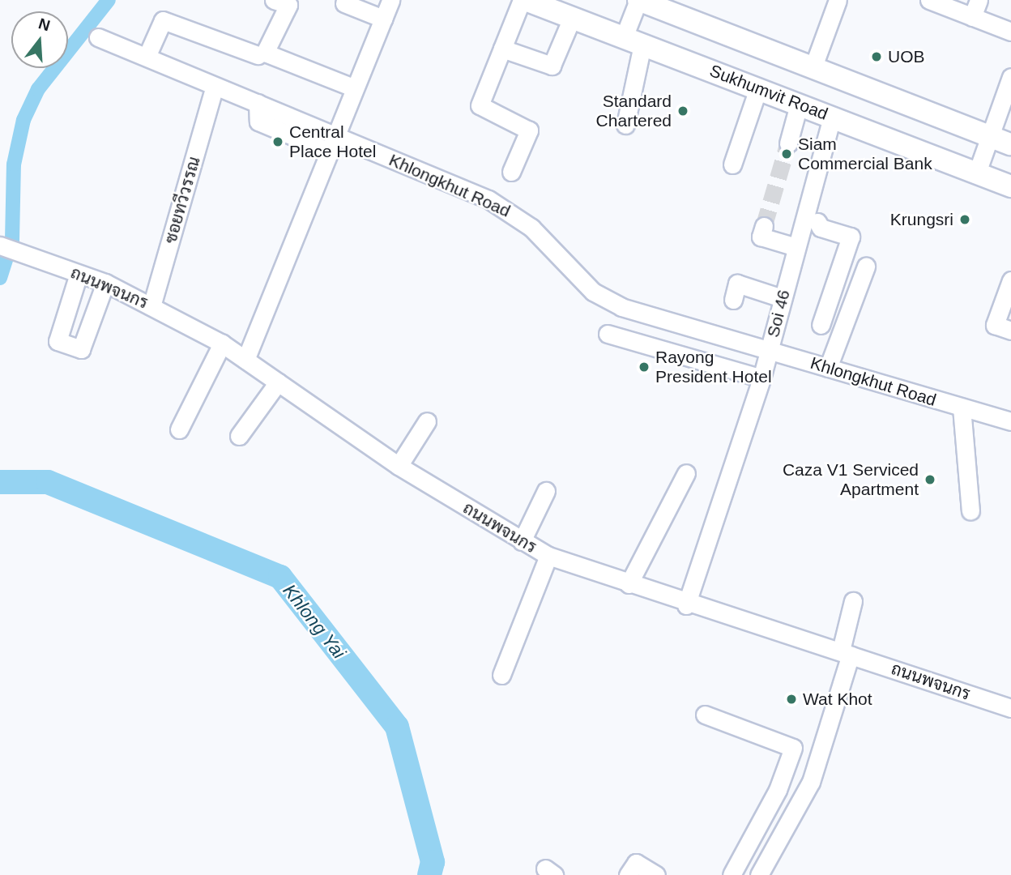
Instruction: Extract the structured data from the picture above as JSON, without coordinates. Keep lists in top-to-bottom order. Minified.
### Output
{"streets":{"main road":["Sukhumvit Road"],"street":["Khlongkhut Road","ซอยทวีวรรณ","ถนนพจนกร","Soi 46"]},"crossings":[["Sukhumvit Road","Soi 46"],["Khlongkhut Road","Soi 46"],["ซอยทวีวรรณ","ถนนพจนกร"],["ถนนพจนกร","Soi 46"]],"water":["Khlong Yai"],"places":["UOB","Standard Chartered","Central Place Hotel","Siam Commercial Bank","Krungsri","Rayong President Hotel","Caza V1 Serviced Apartment","Wat Khot"],"north":"top"}
